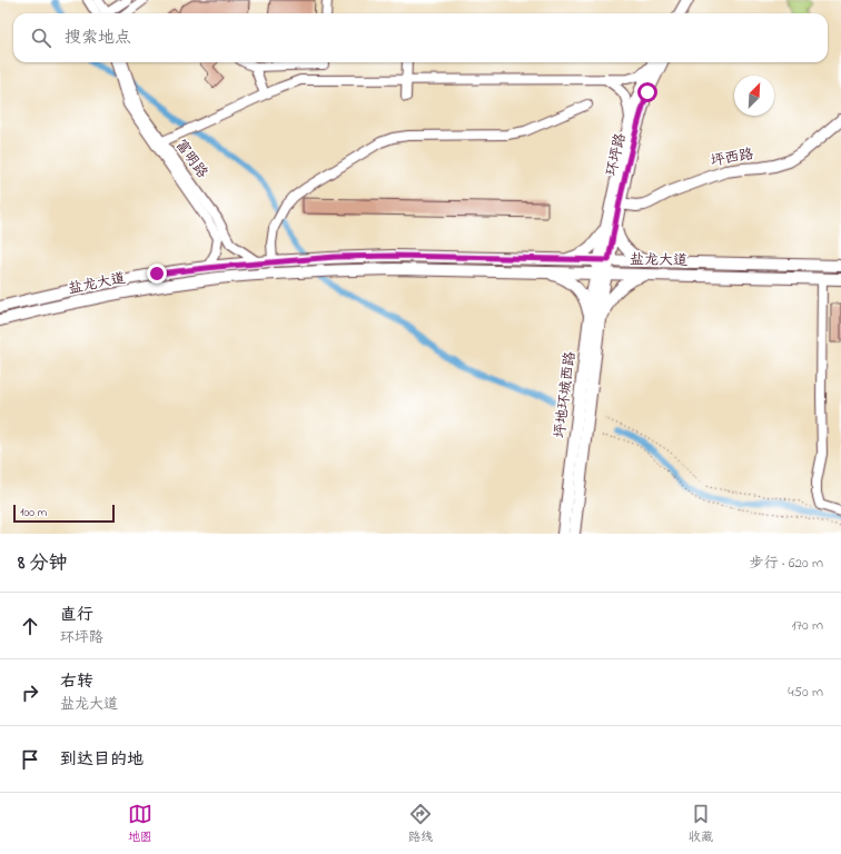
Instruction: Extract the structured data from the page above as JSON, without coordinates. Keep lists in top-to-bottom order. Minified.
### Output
{"streets":{"main road":["环坪路","坪西路","盐龙大道","坪地环城西路"],"street":["富明路"]},"crossings":[["环坪路","坪西路"],["环坪路","盐龙大道"],["环坪路","坪地环城西路"],["富明路","盐龙大道"],["盐龙大道","坪地环城西路"]],"scale_bar":"100 m","north":"top right","page":{"search":"搜索地点","scale":"100 m","heading":["8 分钟","步行 · 620 m"],"list":[["直行","环坪路","170 m"],["右转","盐龙大道","450 m"],"到达目的地"],"nav":["地图","路线","收藏"]}}
